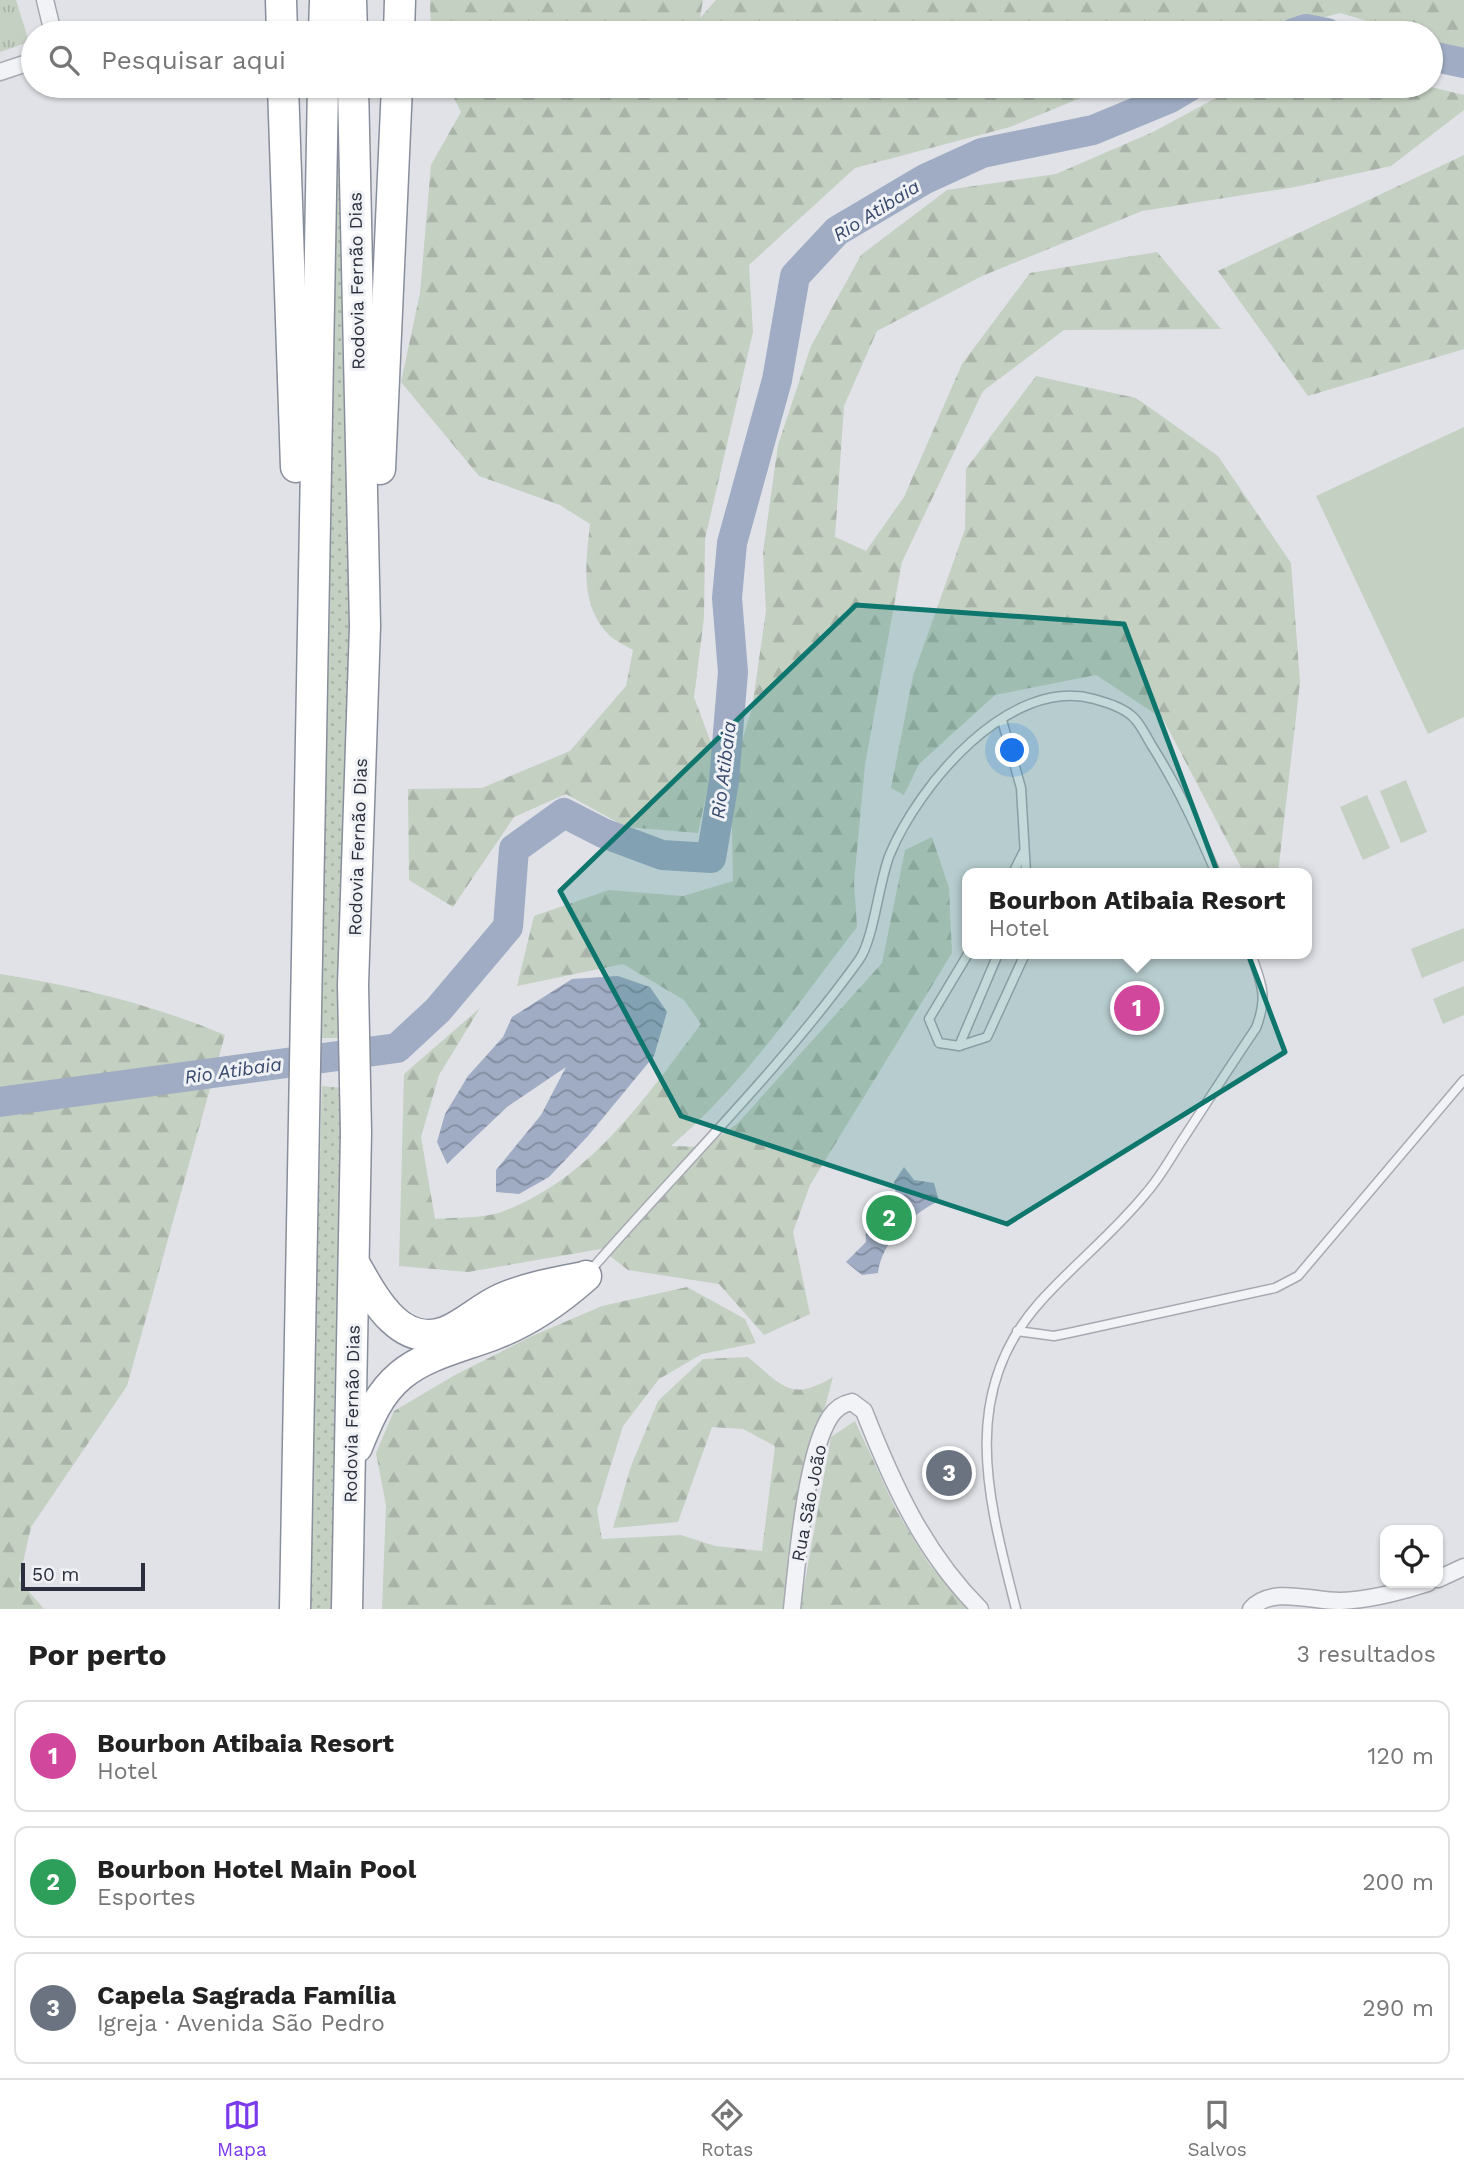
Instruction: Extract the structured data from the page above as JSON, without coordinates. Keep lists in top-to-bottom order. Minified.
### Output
{"streets":{"highway":["Rodovia Fernão Dias"],"street":["Rua São João"]},"water":["Rio Atibaia"],"scale_bar":"50 m","page":{"search":"Pesquisar aqui","popup":["Bourbon Atibaia Resort","Hotel"],"pins":["1","2","3"],"scale":"50 m","heading":["Por perto","3 resultados"],"list":[{"mark":"1","name":"Bourbon Atibaia Resort","note":"Hotel","value":"120 m"},{"mark":"2","name":"Bourbon Hotel Main Pool","note":"Esportes","value":"200 m"},{"mark":"3","name":"Capela Sagrada Família","note":"Igreja · Avenida São Pedro","value":"290 m"}],"nav":["Mapa","Rotas","Salvos"]}}
